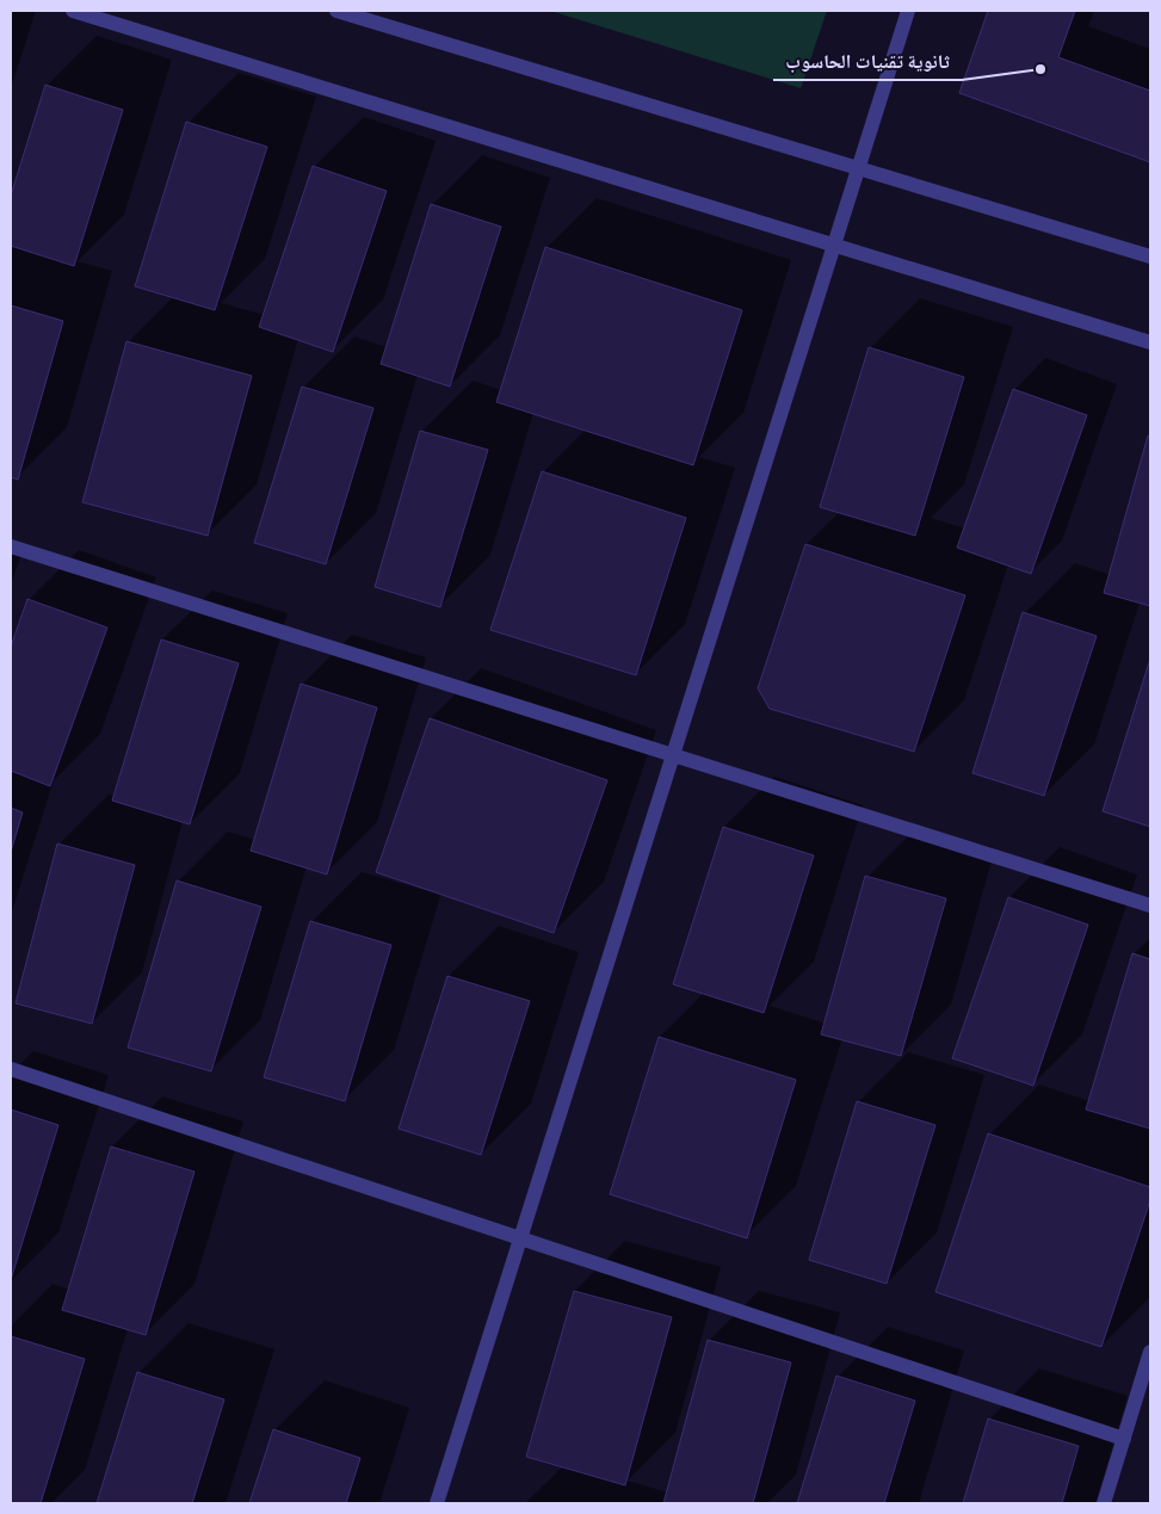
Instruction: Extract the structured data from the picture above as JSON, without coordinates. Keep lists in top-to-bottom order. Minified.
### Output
{"places":["ثانوية تقنيات الحاسوب"]}
